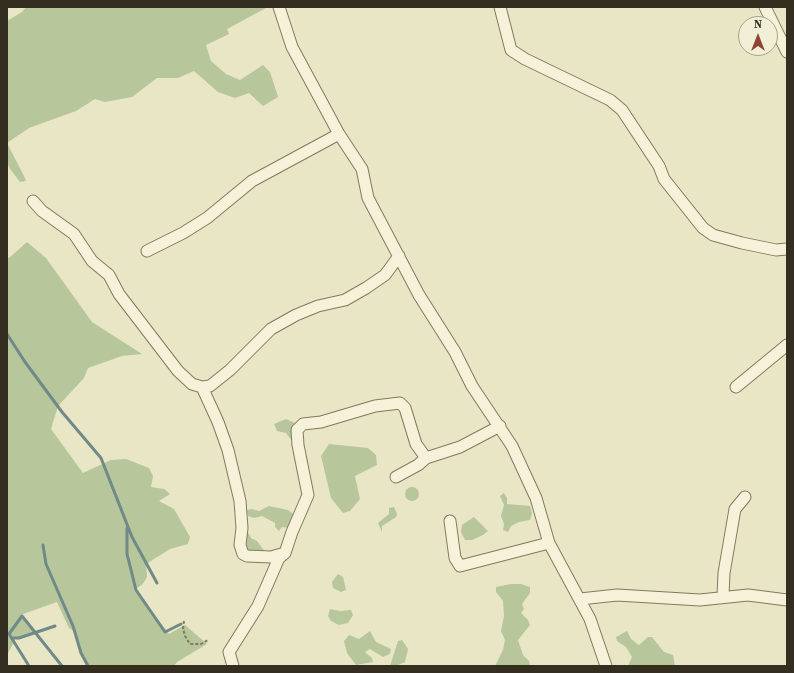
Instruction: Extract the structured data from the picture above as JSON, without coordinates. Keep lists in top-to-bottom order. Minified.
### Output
{"north":"top"}
